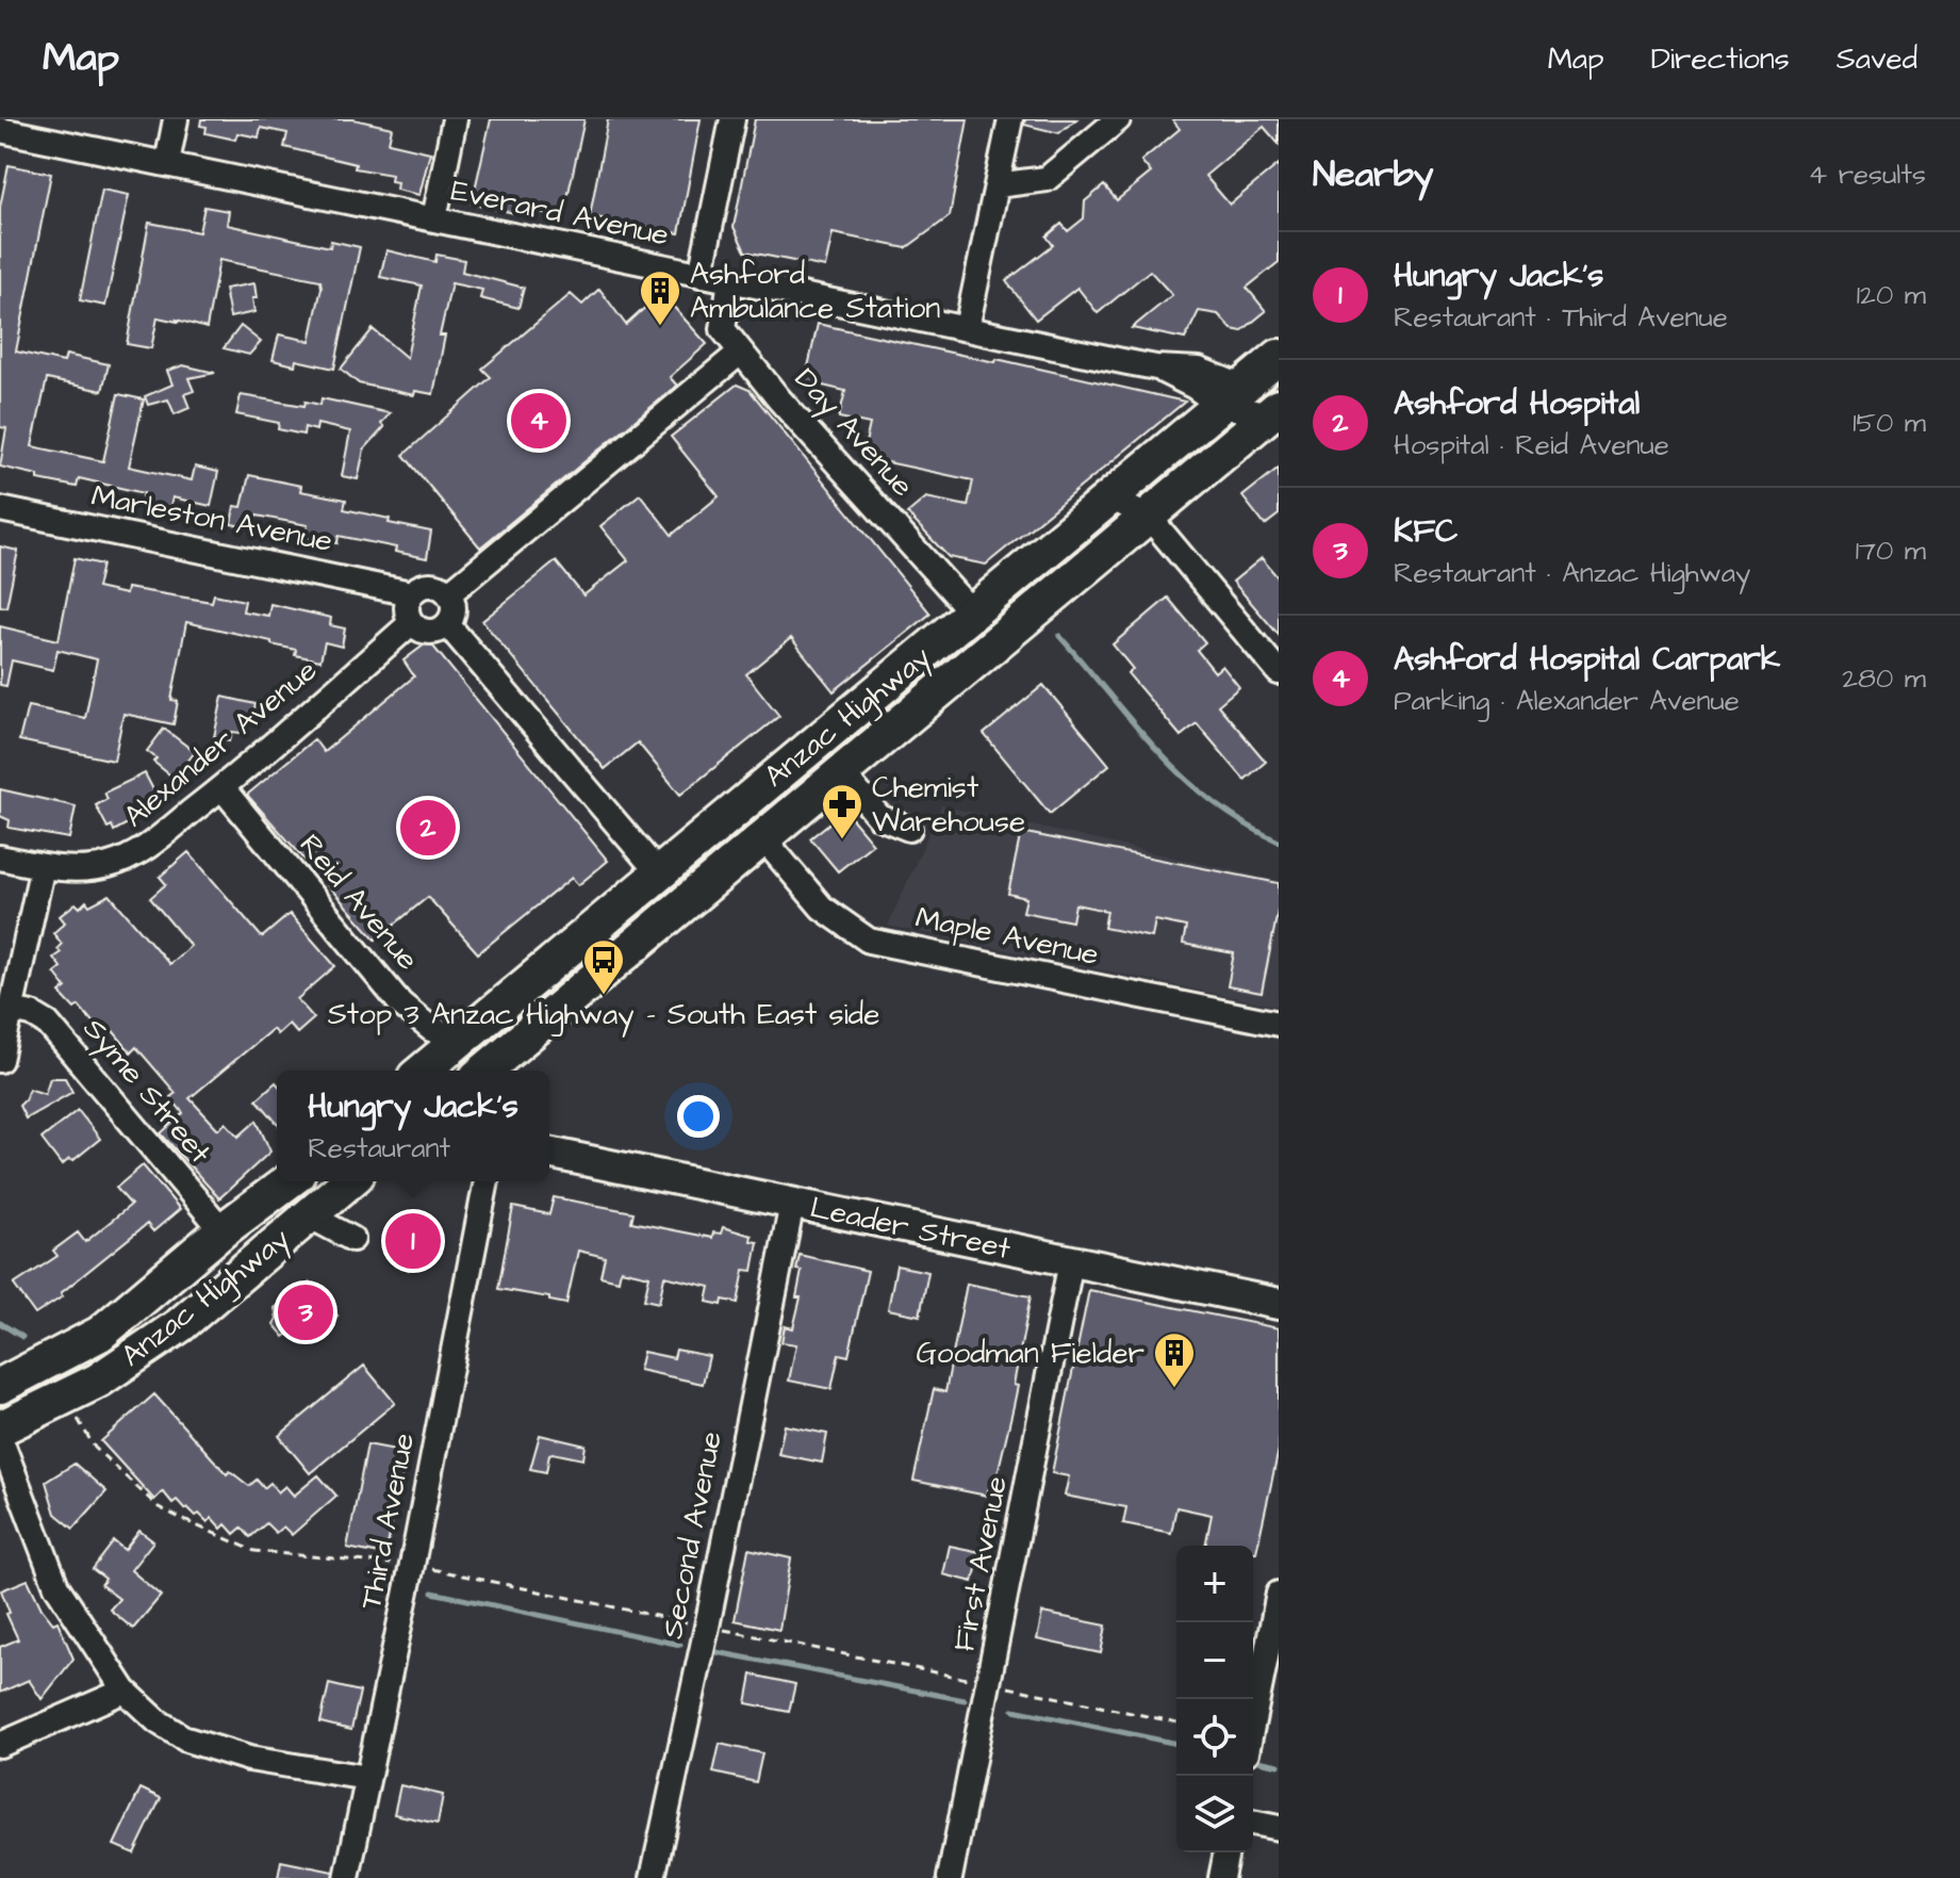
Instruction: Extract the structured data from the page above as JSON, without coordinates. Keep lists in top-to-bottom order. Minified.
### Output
{"streets":{"highway":["Anzac Highway"],"main road":["Leader Street"],"street":["Everard Avenue","Day Avenue","Marleston Avenue","Alexander Avenue","Reid Avenue","Maple Avenue","Syme Street","Third Avenue","Second Avenue","First Avenue"]},"crossings":[["Everard Avenue","Day Avenue"],["Everard Avenue","Anzac Highway"],["Day Avenue","Anzac Highway"],["Marleston Avenue","Alexander Avenue"],["Anzac Highway","Reid Avenue"],["Anzac Highway","Maple Avenue"],["Anzac Highway","Syme Street"],["Alexander Avenue","Reid Avenue"],["Leader Street","Second Avenue"],["Leader Street","First Avenue"]],"places":{"building":["Ashford Ambulance Station","Goodman Fielder"],"pharmacy":["Chemist Warehouse"],"bus stop":["Stop 3 Anzac Highway - South East side"]},"page":{"header":"Map","nav":["Map","Directions","Saved"],"heading":["Nearby","4 results"],"list":[{"mark":"1","name":"Hungry Jack's","note":"Restaurant · Third Avenue","value":"120 m"},{"mark":"2","name":"Ashford Hospital","note":"Hospital · Reid Avenue","value":"150 m"},{"mark":"3","name":"KFC","note":"Restaurant · Anzac Highway","value":"170 m"},{"mark":"4","name":"Ashford Hospital Carpark","note":"Parking · Alexander Avenue","value":"280 m"}],"pins":["4","2","1","3"],"popup":["Hungry Jack's","Restaurant"],"map_buttons":["+","−"]}}
